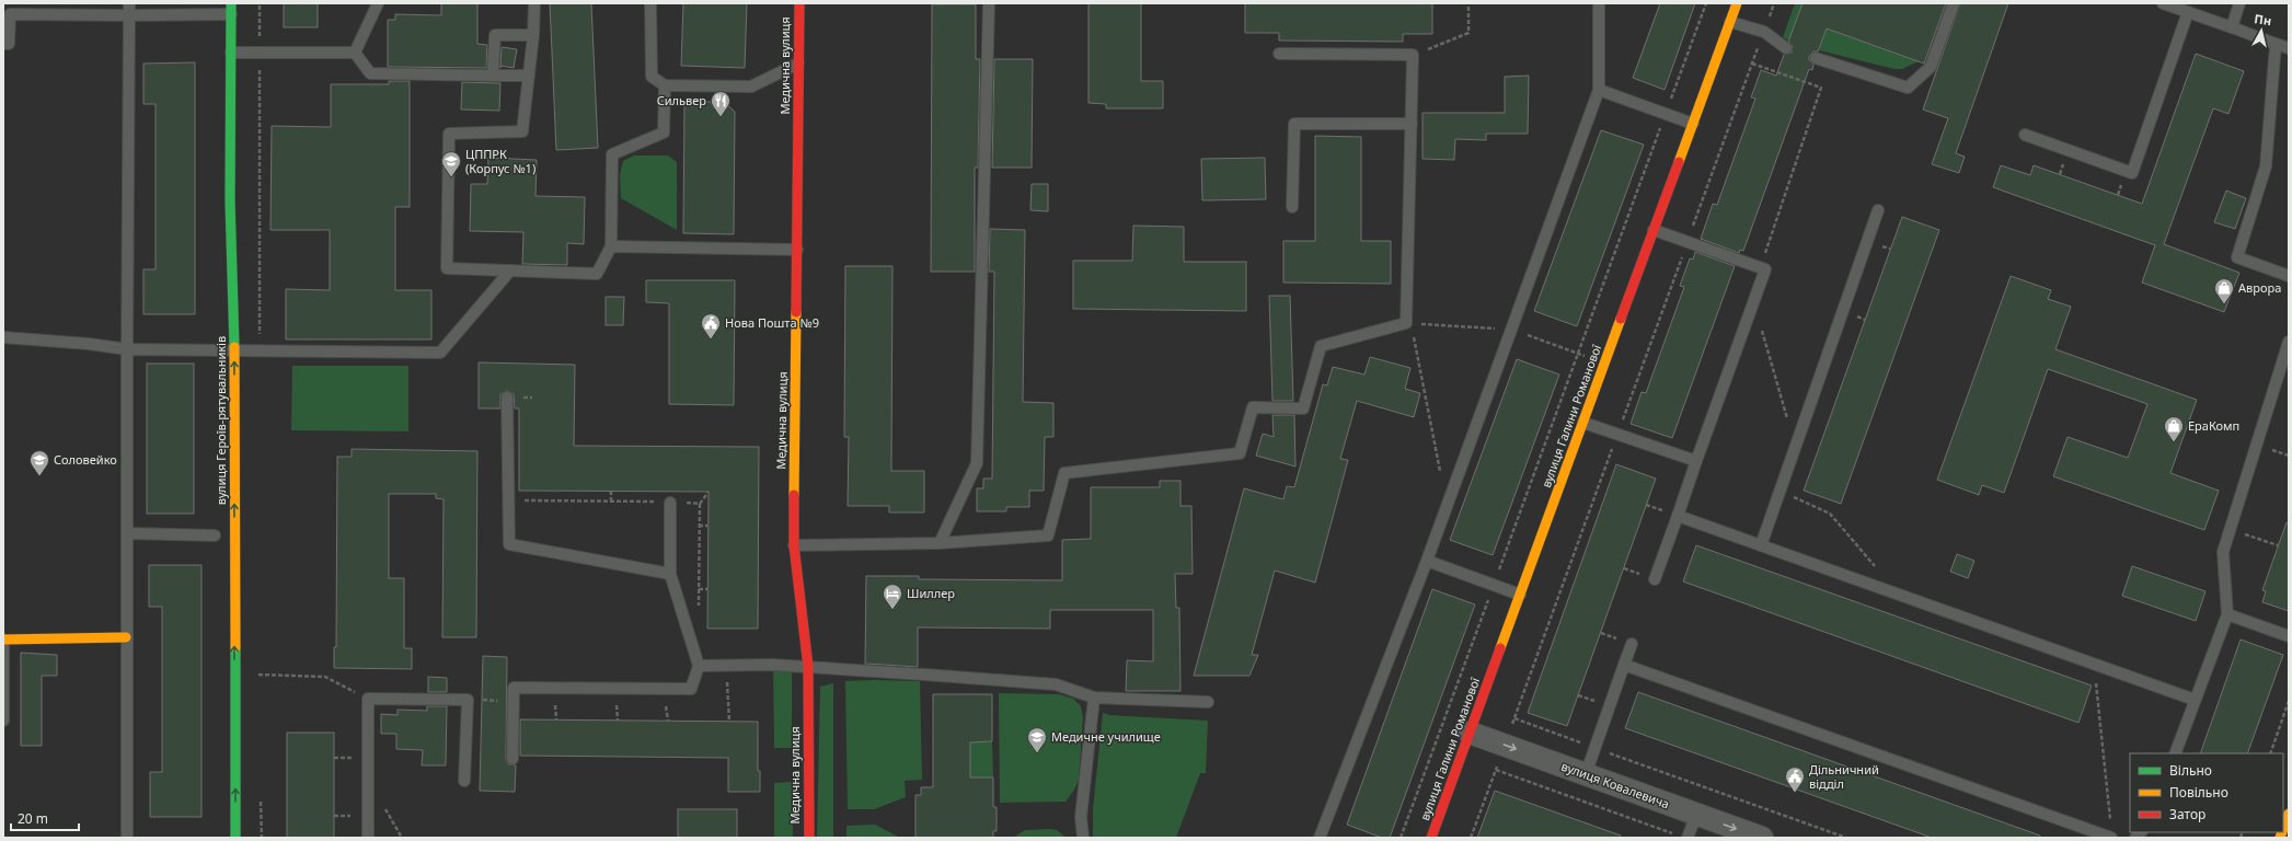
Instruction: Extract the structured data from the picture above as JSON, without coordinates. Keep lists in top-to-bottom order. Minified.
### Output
{"streets":{"street":["Медична вулиця","вулиця Галини Романової","вулиця Героїв-рятувальників","вулиця Ковалевича"]},"crossings":[["вулиця Галини Романової","вулиця Ковалевича"]],"one_way":["вулиця Героїв-рятувальників","вулиця Ковалевича"],"places":{"restaurant":["Сильвер"],"school or university":["ЦППРК (Корпус №1)","Соловейко","Медичне училище"],"shop":["Аврора","ЕраКомп"],"public building":["Нова Пошта №9","Дільничний відділ"],"hotel":["Шиллер"]},"legend":["Вільно","Повільно","Затор"],"scale_bar":"20 m","north":"top"}
